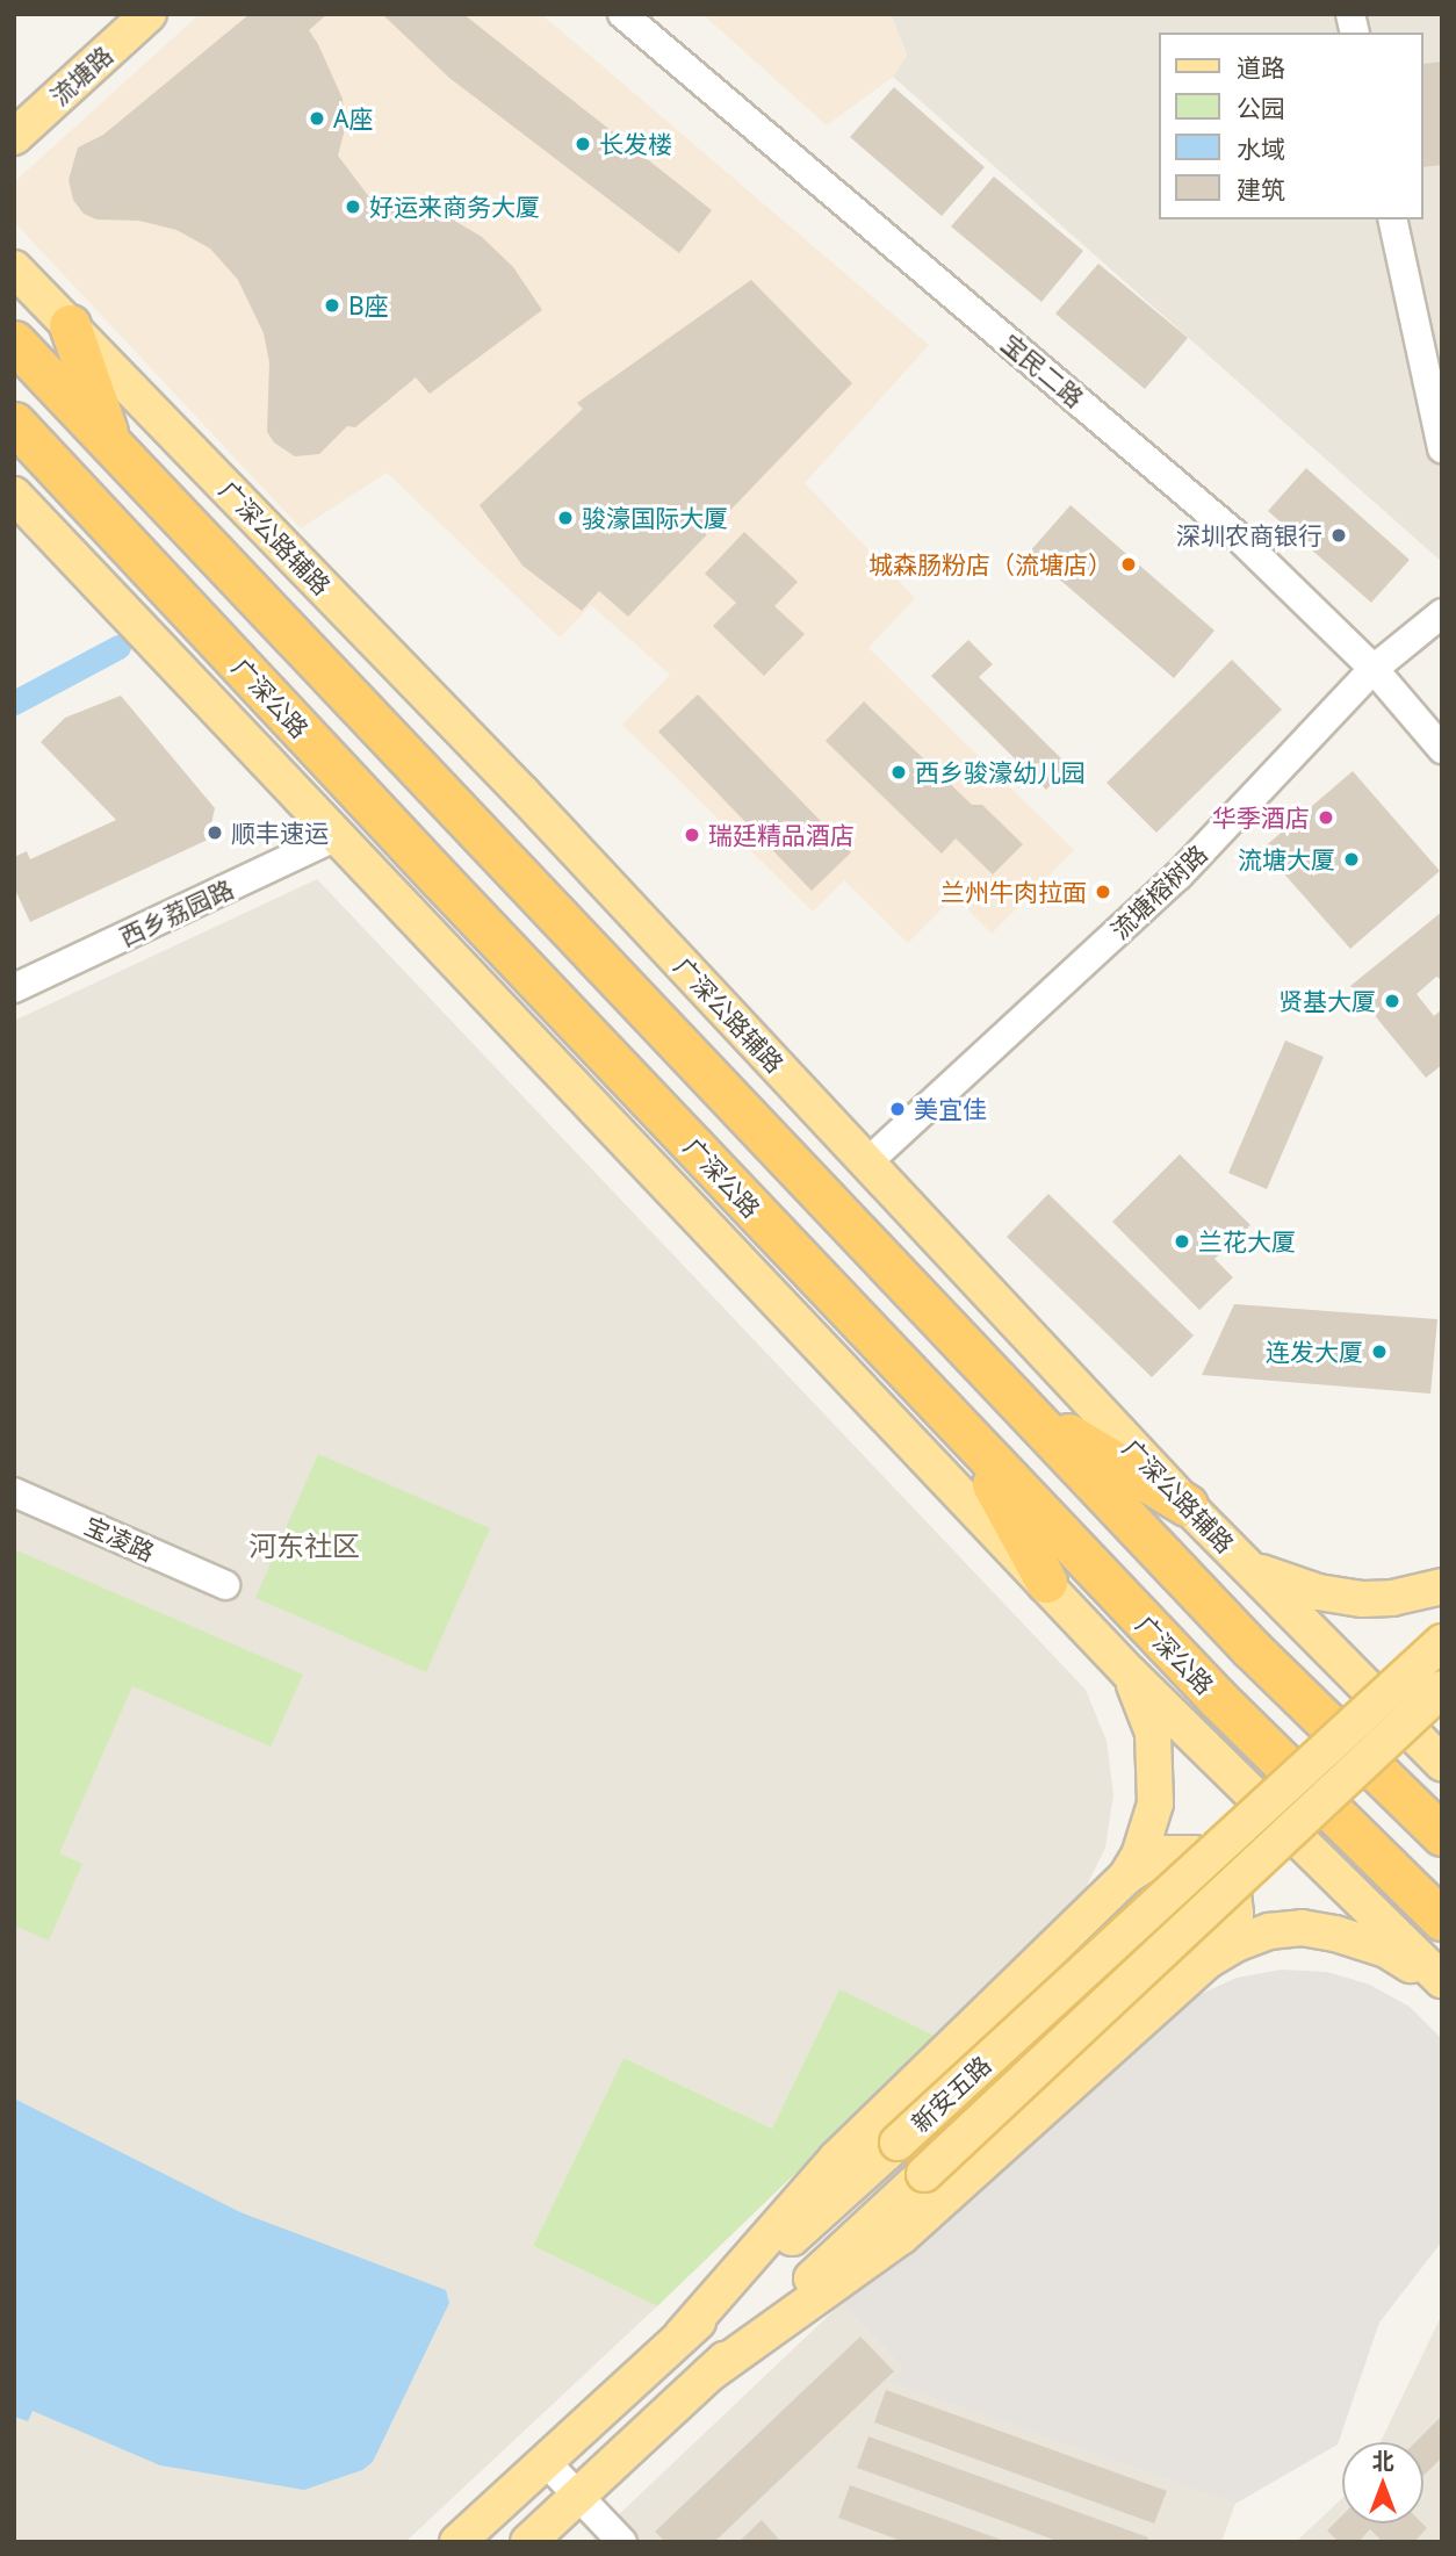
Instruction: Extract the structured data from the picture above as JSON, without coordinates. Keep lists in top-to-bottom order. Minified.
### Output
{"streets":{"highway":["广深公路"],"main road":["流塘路","广深公路辅路","新安五路"],"street":["宝民二路","流塘榕树路","西乡荔园路","宝凌路"]},"crossings":[["宝民二路","流塘榕树路"],["广深公路辅路","流塘榕树路"]],"districts":["河东社区"],"places":["A座","长发楼","好运来商务大厦","B座","骏濠国际大厦","深圳农商银行","城森肠粉店（流塘店）","西乡骏濠幼儿园","华季酒店","顺丰速运","瑞廷精品酒店","流塘大厦","兰州牛肉拉面","贤基大厦","美宜佳","兰花大厦","连发大厦"],"legend":["道路","公园","水域","建筑"],"north":"top"}
